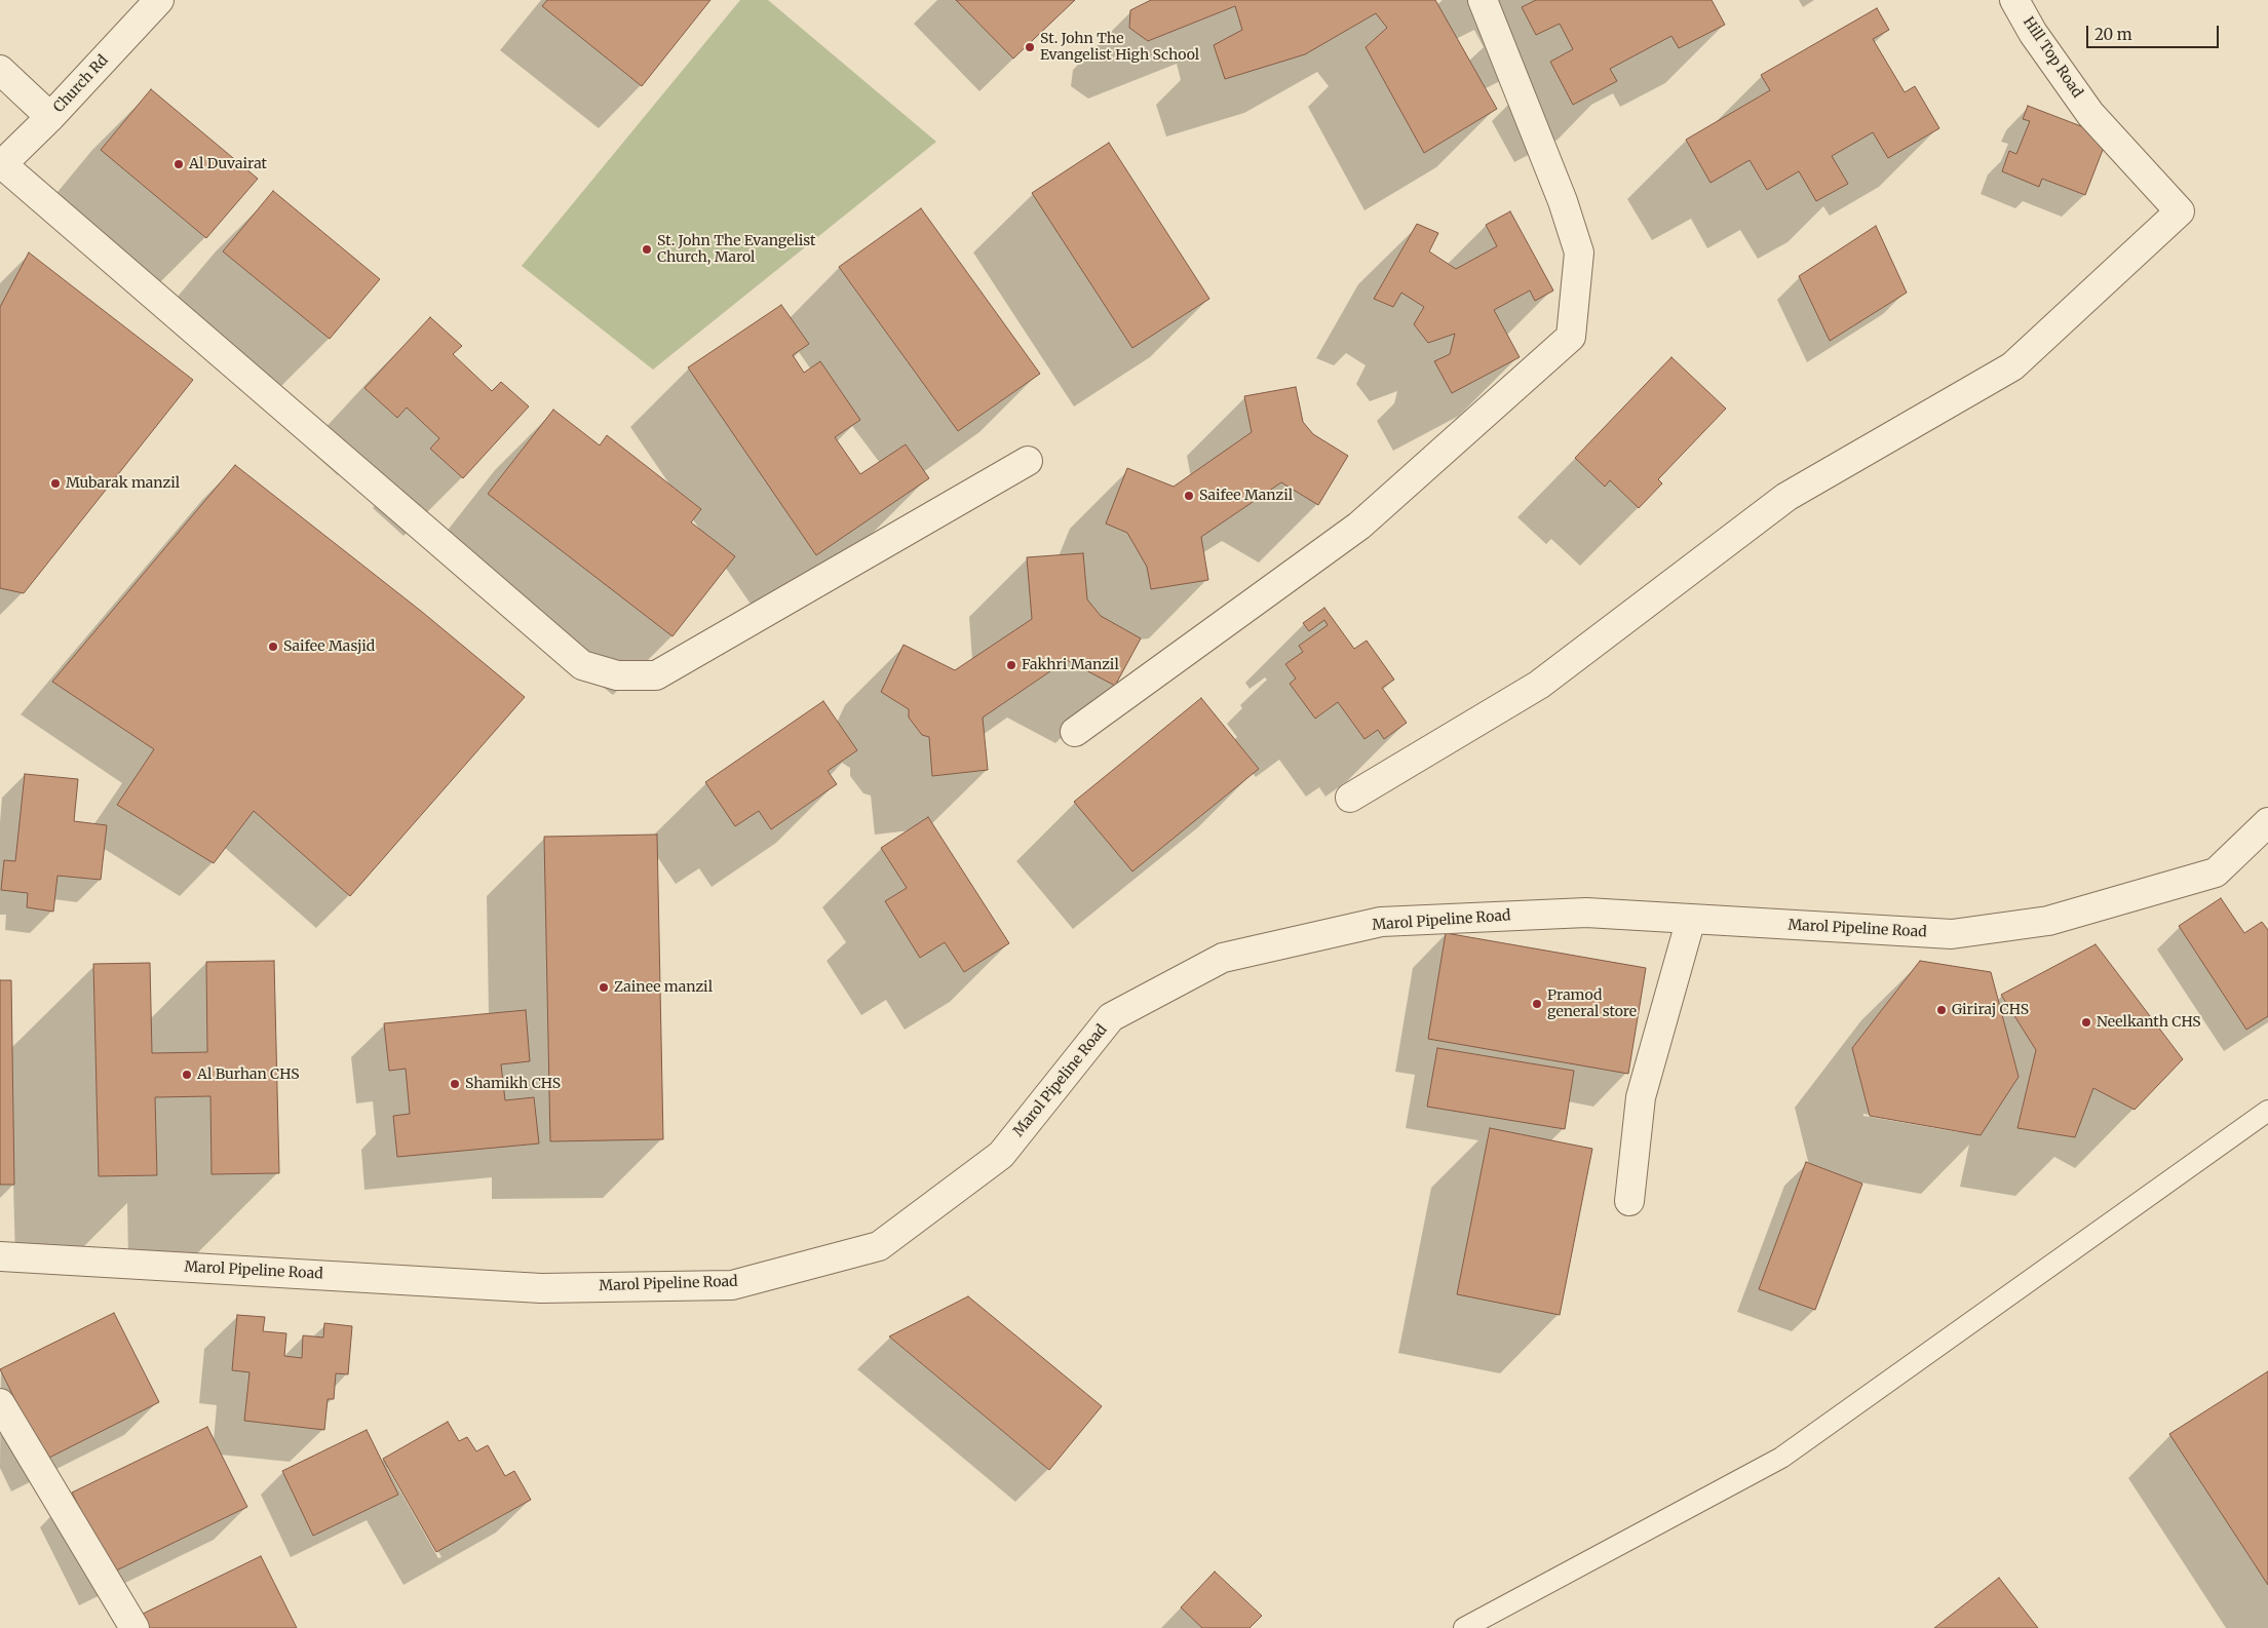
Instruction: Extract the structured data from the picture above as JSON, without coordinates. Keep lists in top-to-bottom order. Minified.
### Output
{"streets":{"street":["Hill Top Road","Church Rd","Marol Pipeline Road"]},"places":["St. John The Evangelist High School","Al Duvairat","St. John The Evangelist Church, Marol","Mubarak manzil","Saifee Manzil","Saifee Masjid","Fakhri Manzil","Zainee manzil","Pramod general store","Giriraj CHS","Neelkanth CHS","Al Burhan CHS","Shamikh CHS"],"scale_bar":"20 m"}
